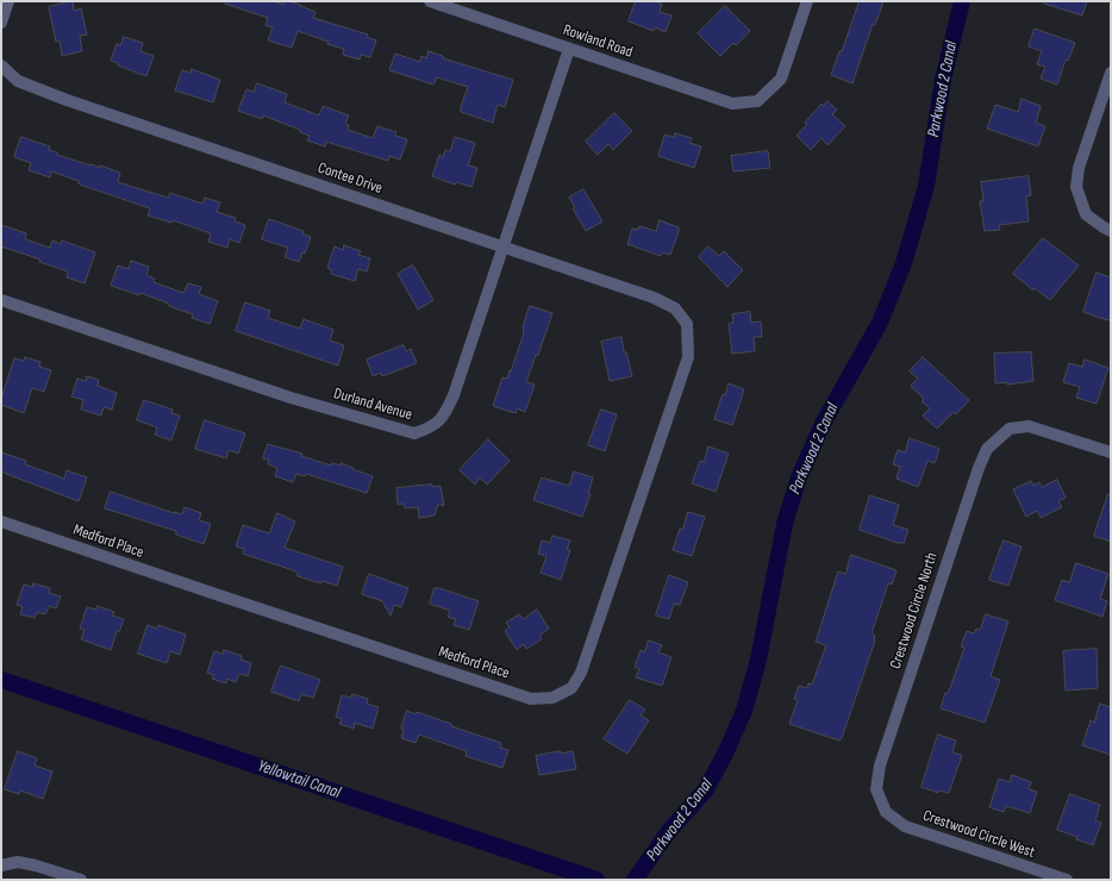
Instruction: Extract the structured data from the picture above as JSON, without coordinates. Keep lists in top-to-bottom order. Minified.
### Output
{"streets":{"street":["Rowland Road","Contee Drive","Durland Avenue","Medford Place","Crestwood Circle North","Crestwood Circle West"]},"crossings":[["Rowland Road","Durland Avenue"],["Contee Drive","Durland Avenue"],["Contee Drive","Medford Place"],["Crestwood Circle North","Crestwood Circle West"]],"water":["Parkwood 2 Canal","Yellowtail Canal"]}
